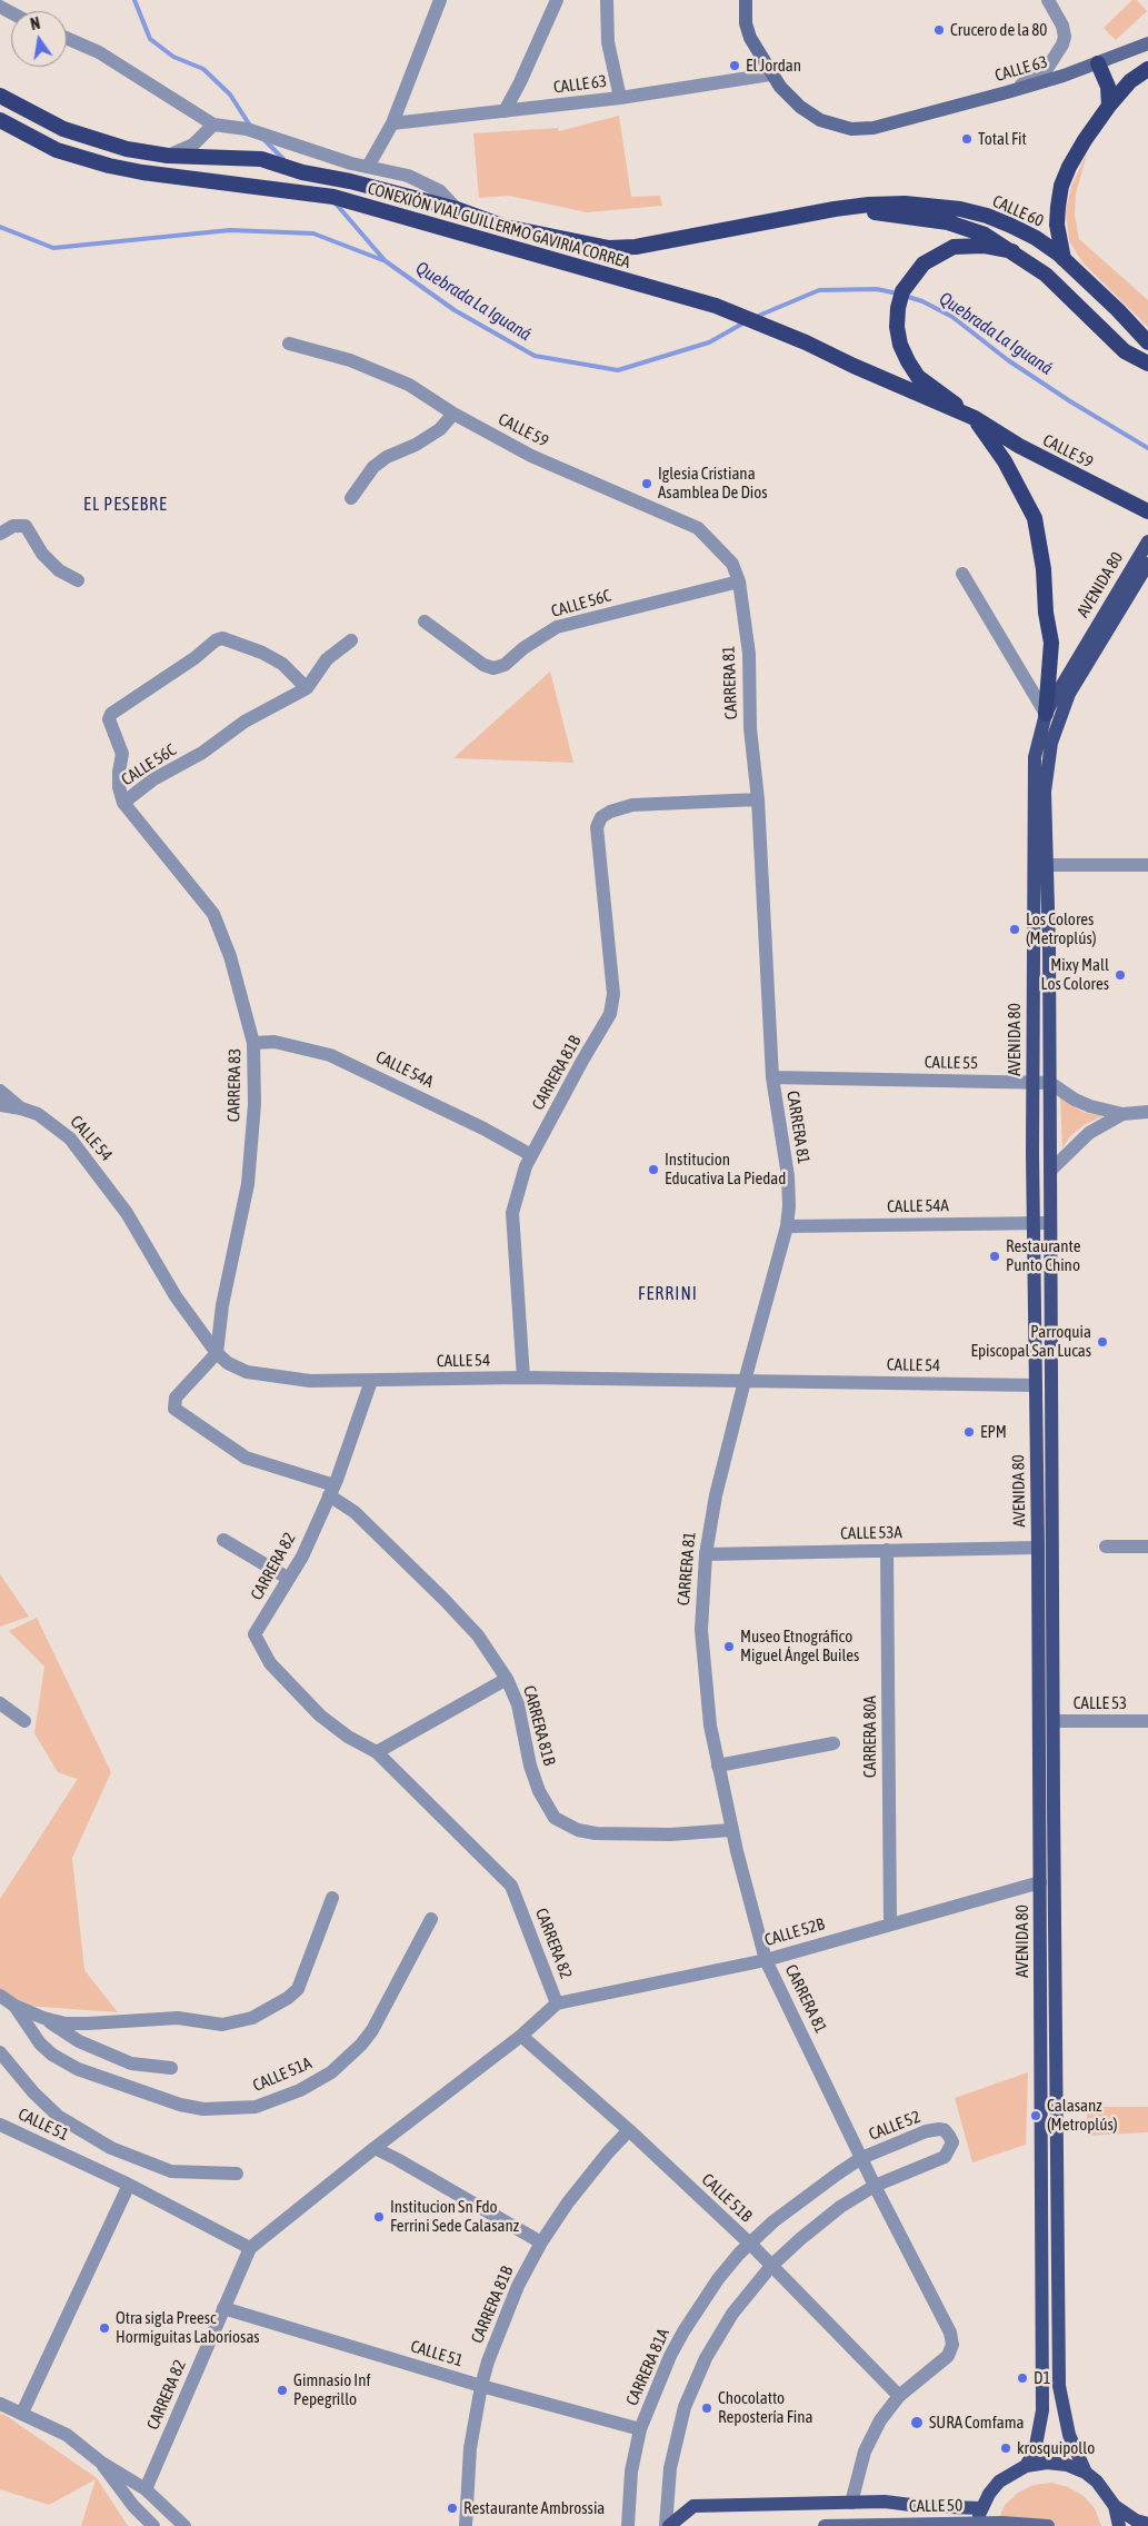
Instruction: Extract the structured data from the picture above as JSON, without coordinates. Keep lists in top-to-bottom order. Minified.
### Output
{"streets":{"highway":["CALLE 60","CONEXIÓN VIAL GUILLERMO GAVIRIA CORREA","CALLE 59"],"main road":["CALLE 63","AVENIDA 80","CALLE 50"],"street":["CALLE 56C","CARRERA 81","CALLE 55","CALLE 54A","CARRERA 81B","CARRERA 83","CALLE 54","CALLE 53A","CARRERA 82","CALLE 53","CARRERA 80A","CALLE 52B","CALLE 51A","CALLE 51","CALLE 52","CALLE 51B","CARRERA 81A"]},"crossings":[["CALLE 60","CONEXIÓN VIAL GUILLERMO GAVIRIA CORREA"],["CONEXIÓN VIAL GUILLERMO GAVIRIA CORREA","CALLE 59"],["CALLE 59","CARRERA 81"],["AVENIDA 80","CALLE 55"],["AVENIDA 80","CALLE 54A"],["AVENIDA 80","CALLE 54"],["AVENIDA 80","CALLE 53A"],["AVENIDA 80","CALLE 53"],["AVENIDA 80","CALLE 52B"],["CALLE 56C","CARRERA 81"],["CALLE 56C","CARRERA 83"],["CARRERA 81","CALLE 55"],["CARRERA 81","CALLE 54A"],["CARRERA 81","CARRERA 81B"],["CARRERA 81","CALLE 54"],["CARRERA 81","CALLE 53A"],["CARRERA 81","CALLE 52B"],["CARRERA 81","CALLE 52"],["CARRERA 81","CALLE 51B"],["CALLE 54A","CARRERA 81B"],["CALLE 54A","CARRERA 83"],["CARRERA 81B","CARRERA 83"],["CARRERA 81B","CALLE 54"],["CARRERA 81B","CARRERA 82"],["CARRERA 81B","CALLE 51"],["CARRERA 81B","CALLE 51B"],["CARRERA 83","CALLE 54"],["CALLE 54","CARRERA 82"],["CALLE 53A","CARRERA 80A"],["CARRERA 82","CALLE 52B"],["CARRERA 82","CALLE 51"],["CARRERA 82","CALLE 51B"],["CARRERA 80A","CALLE 52B"],["CALLE 51","CARRERA 81A"],["CALLE 52","CALLE 51B"],["CALLE 52","CARRERA 81A"],["CALLE 51B","CARRERA 81A"]],"districts":["EL PESEBRE","FERRINI"],"water":["Quebrada La Iguaná"],"places":["Crucero de la 80","El Jordan","Total Fit","Iglesia Cristiana Asamblea De Dios","Los Colores (Metroplús)","Mixy Mall Los Colores","Institucion Educativa La Piedad","Restaurante Punto Chino","Parroquia Episcopal San Lucas","EPM","Museo Etnográfico Miguel Ángel Builes","Calasanz (Metroplús)","Institucion Sn Fdo Ferrini Sede Calasanz","Otra sigla Preesc Hormiguitas Laboriosas","D1","Gimnasio Inf Pepegrillo","Chocolatto Repostería Fina","SURA Comfama","krosquipollo","Restaurante Ambrossia"],"north":"top"}
